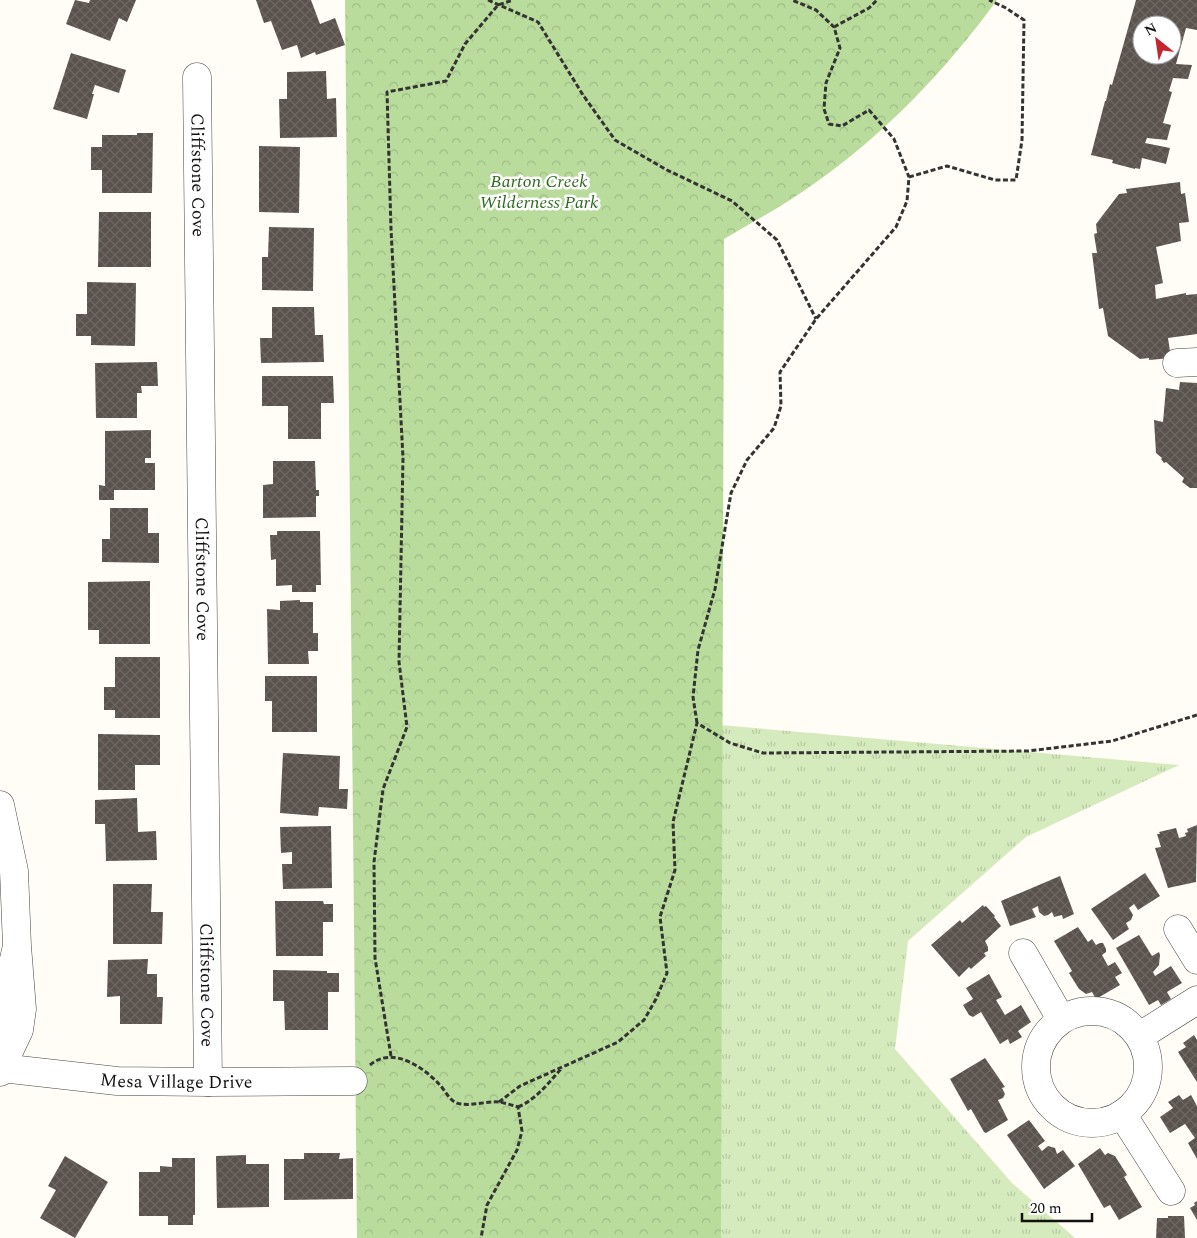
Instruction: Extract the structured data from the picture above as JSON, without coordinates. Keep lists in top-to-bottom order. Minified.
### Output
{"streets":{"street":["Cliffstone Cove","Mesa Village Drive"]},"crossings":[["Cliffstone Cove","Mesa Village Drive"]],"parks":["Barton Creek Wilderness Park"],"scale_bar":"20 m","north":"top left"}
